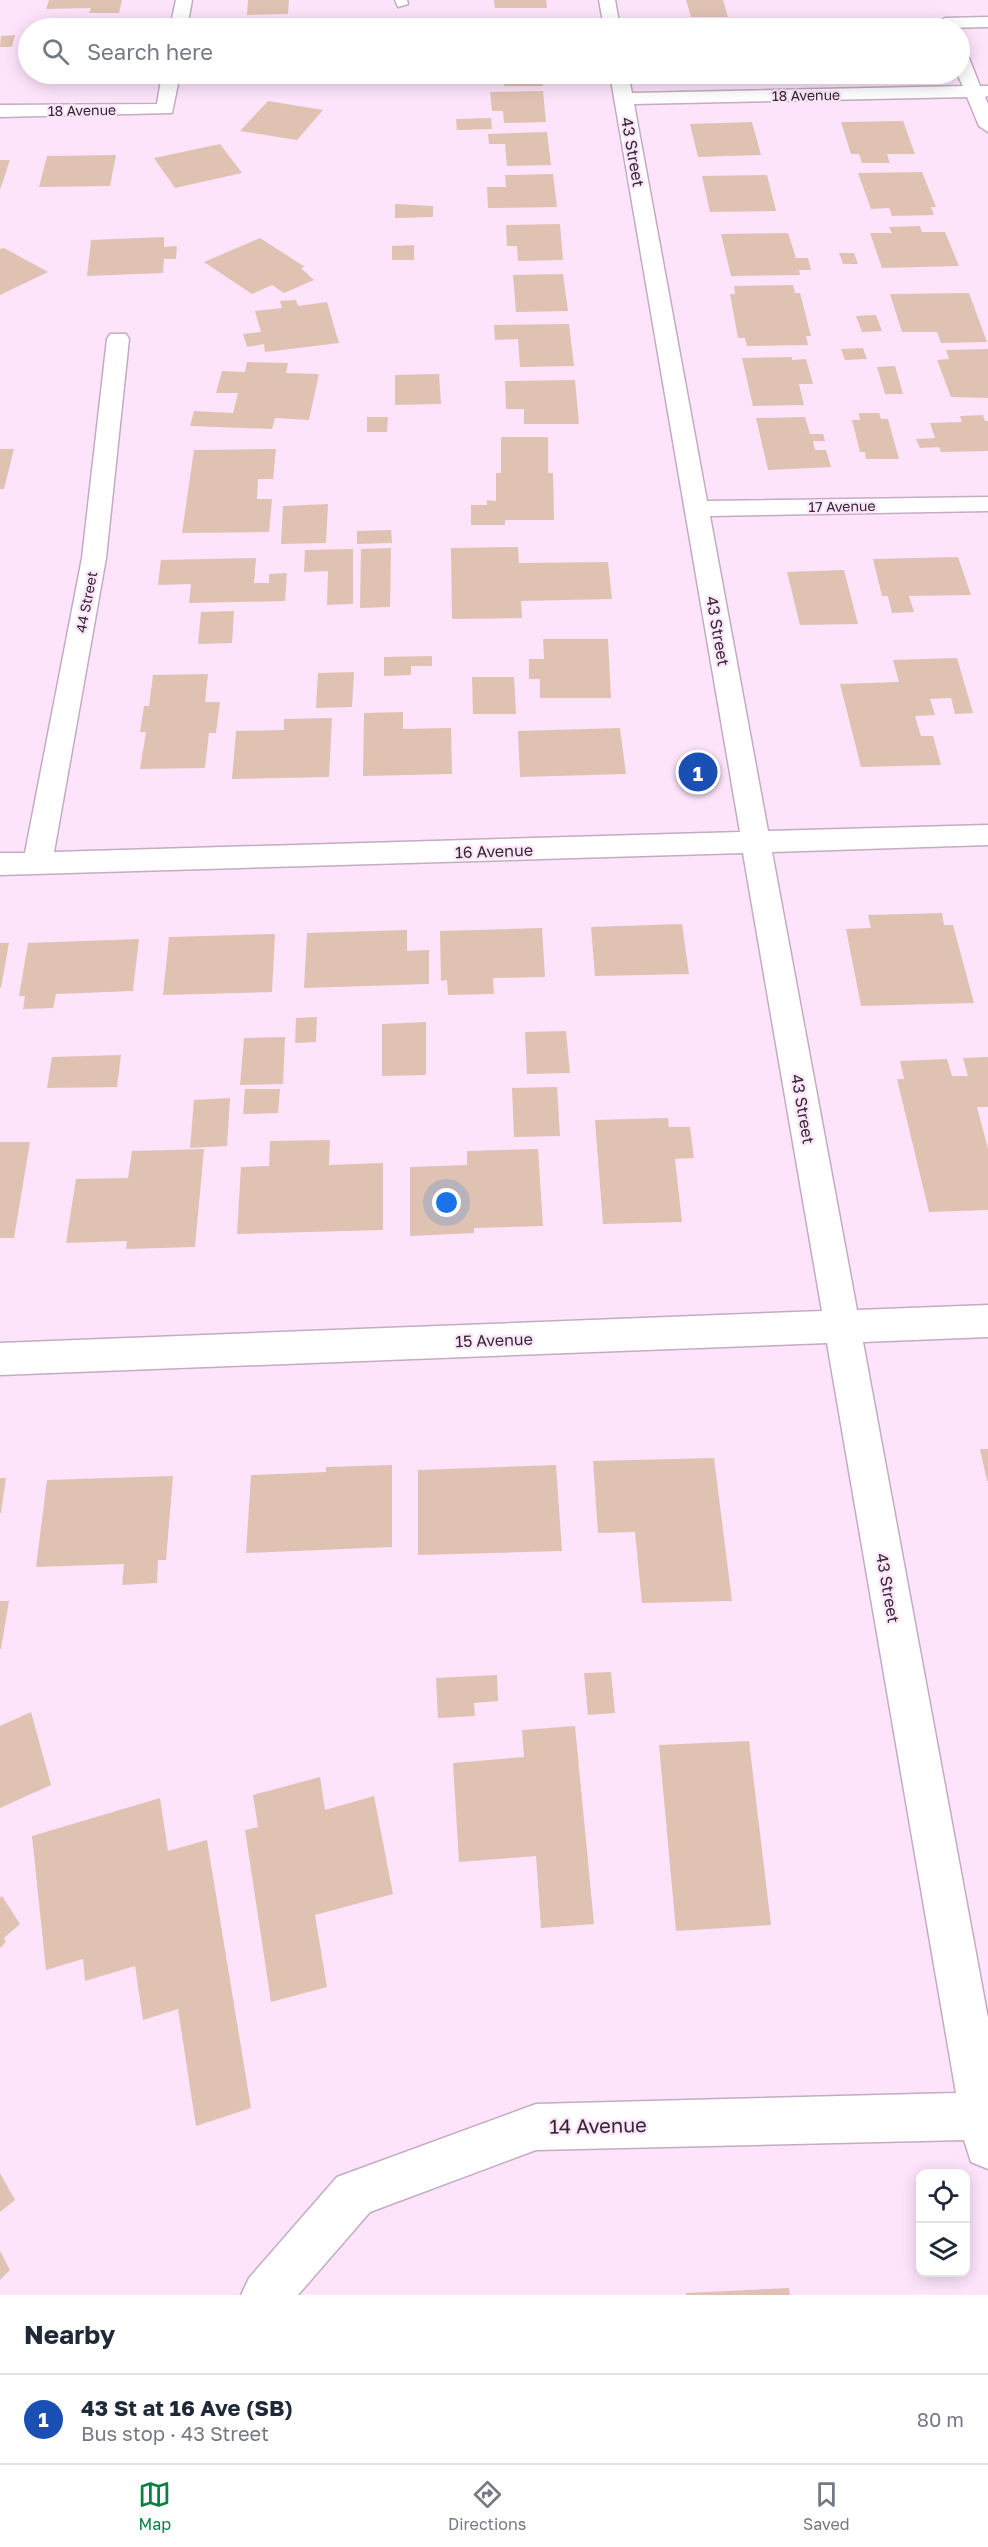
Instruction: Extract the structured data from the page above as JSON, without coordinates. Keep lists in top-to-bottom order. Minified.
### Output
{"streets":{"street":["18 Avenue","43 Street","17 Avenue","44 Street","16 Avenue","15 Avenue","14 Avenue"]},"crossings":[["18 Avenue","43 Street"],["43 Street","17 Avenue"],["43 Street","16 Avenue"],["43 Street","15 Avenue"],["43 Street","14 Avenue"],["44 Street","16 Avenue"]],"page":{"search":"Search here","pins":"1","heading":"Nearby","list":[{"mark":"1","name":"43 St at 16 Ave (SB)","note":"Bus stop · 43 Street","value":"80 m"}],"nav":["Map","Directions","Saved"]}}
